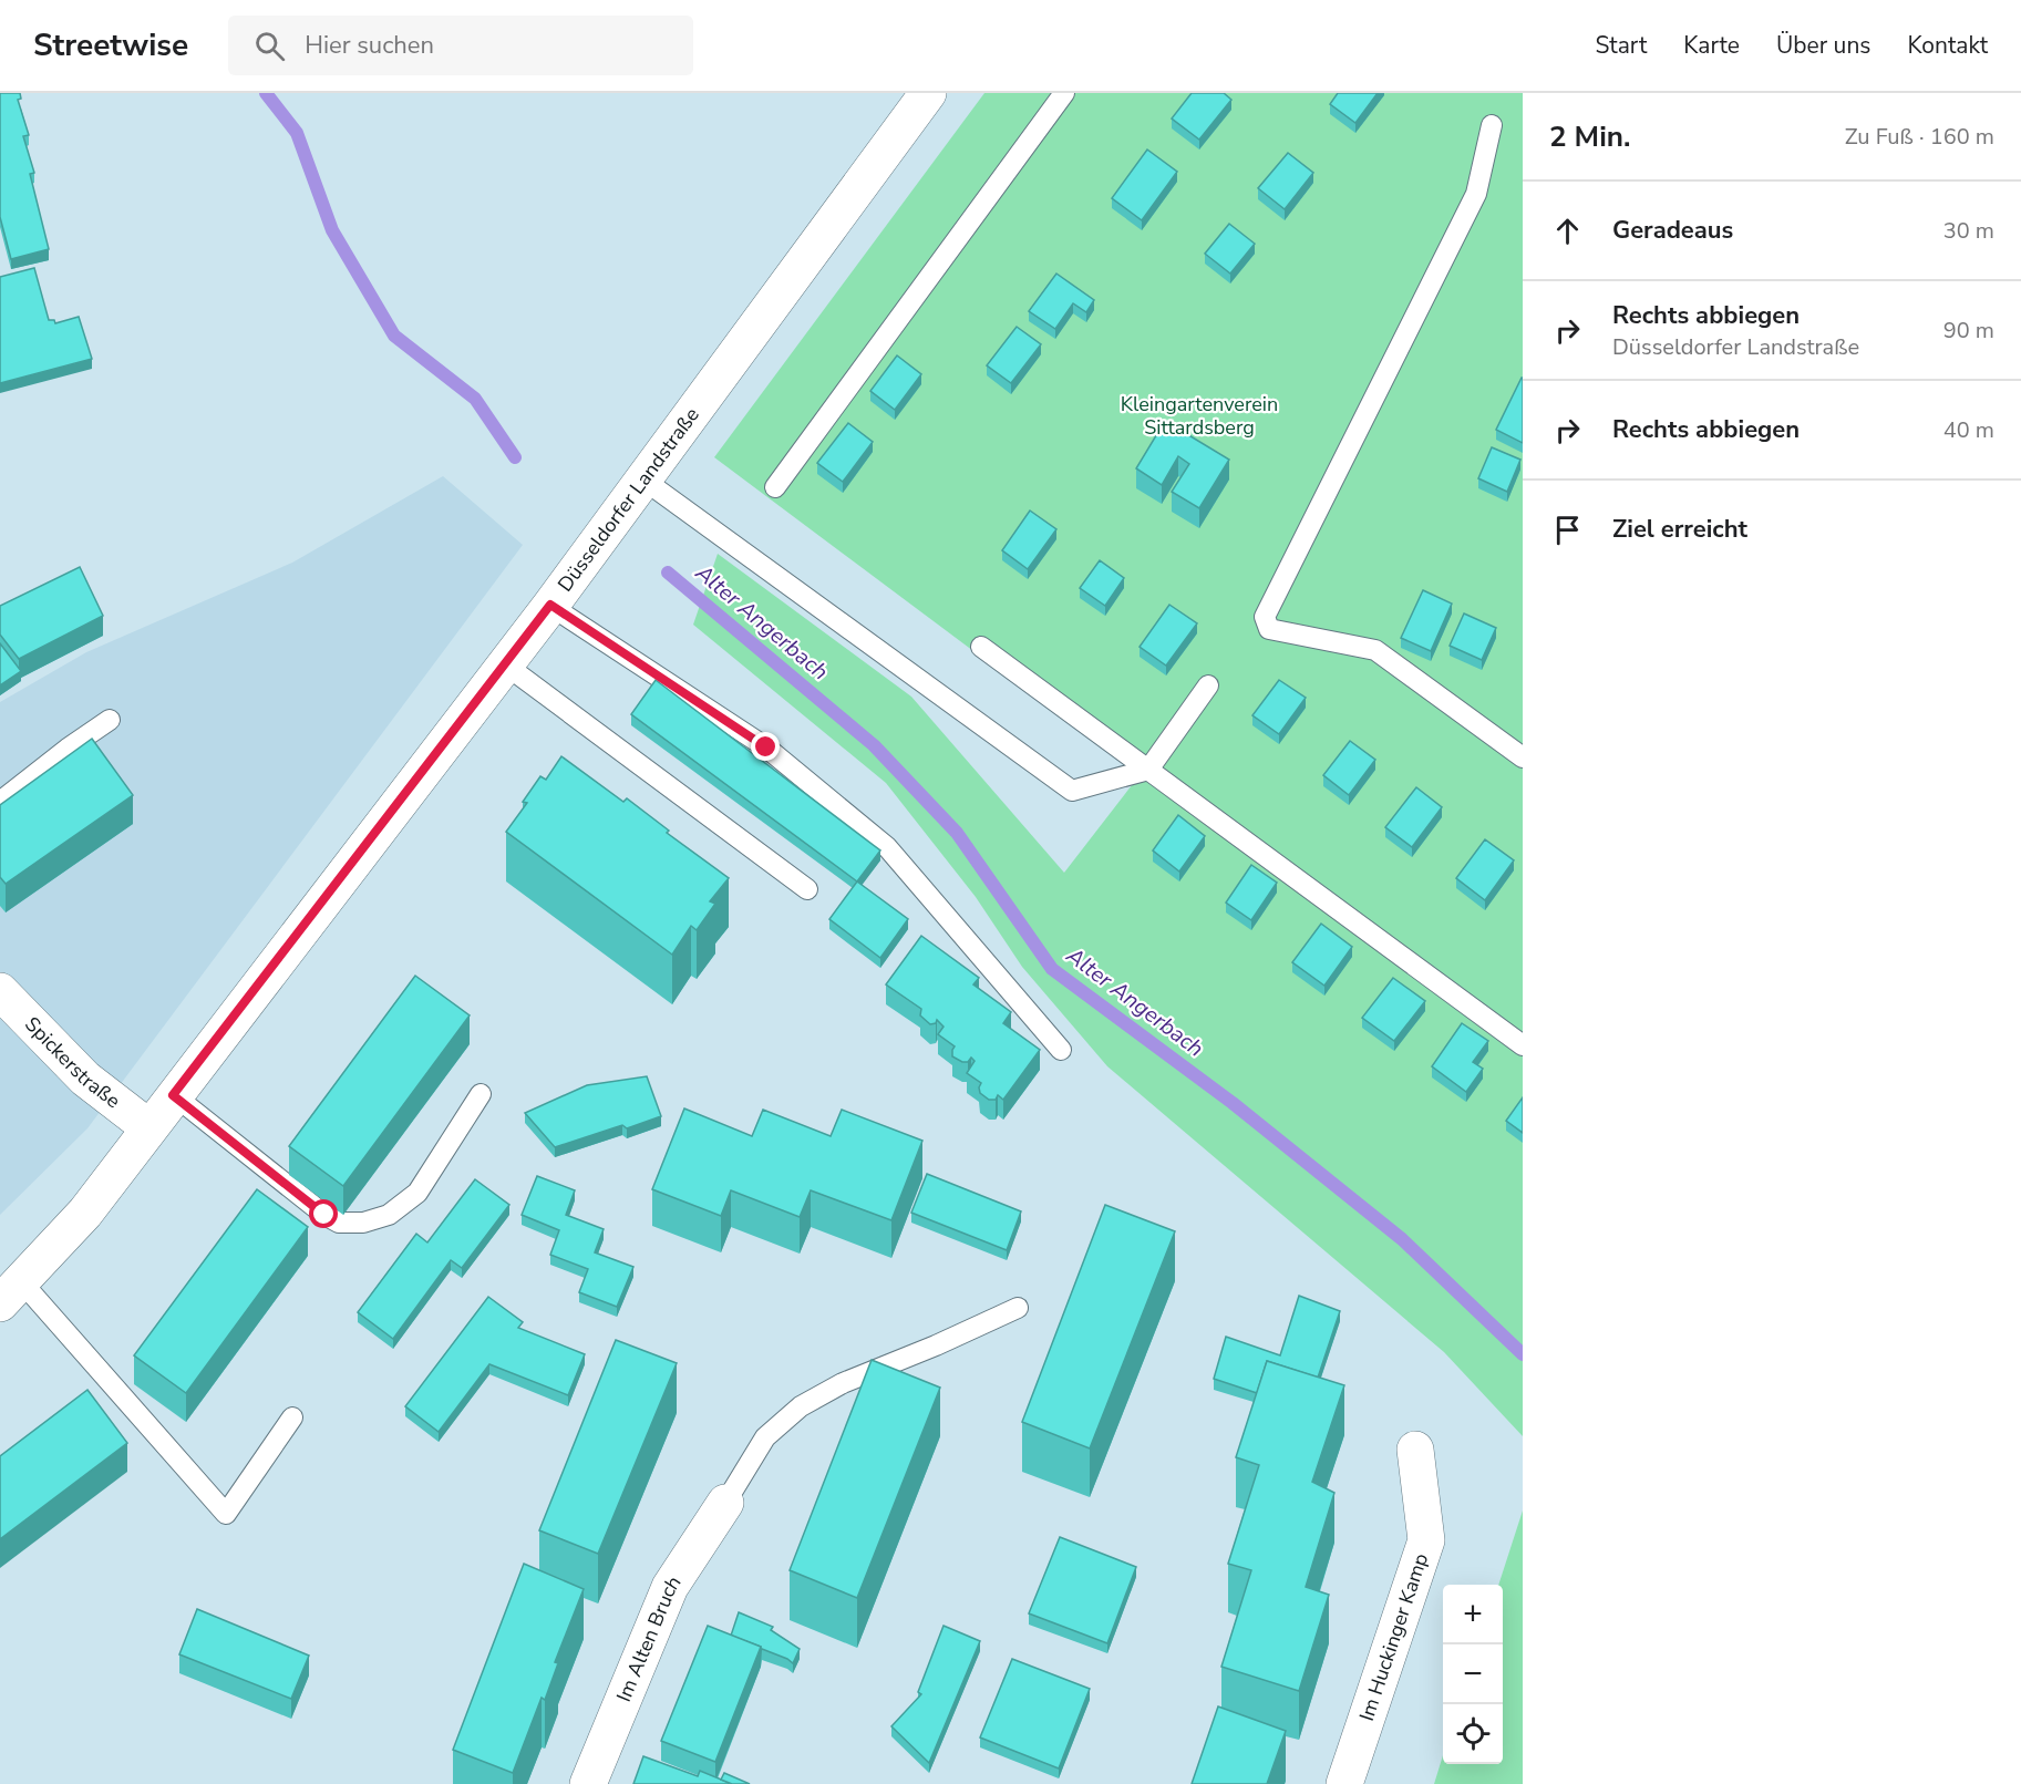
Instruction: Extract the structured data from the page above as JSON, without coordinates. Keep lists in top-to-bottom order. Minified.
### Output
{"streets":{"main road":["Düsseldorfer Landstraße","Spickerstraße","Im Huckinger Kamp","Im Alten Bruch"]},"crossings":[["Düsseldorfer Landstraße","Spickerstraße"]],"water":["Alter Angerbach"],"parks":["Kleingartenverein Sittardsberg"],"page":{"header":"Streetwise","search":"Hier suchen","nav":["Start","Karte","Über uns","Kontakt"],"heading":["2 Min.","Zu Fuß · 160 m"],"list":[["Geradeaus","30 m"],["Rechts abbiegen","Düsseldorfer Landstraße","90 m"],["Rechts abbiegen","40 m"],"Ziel erreicht"],"map_buttons":["+","−"]}}
